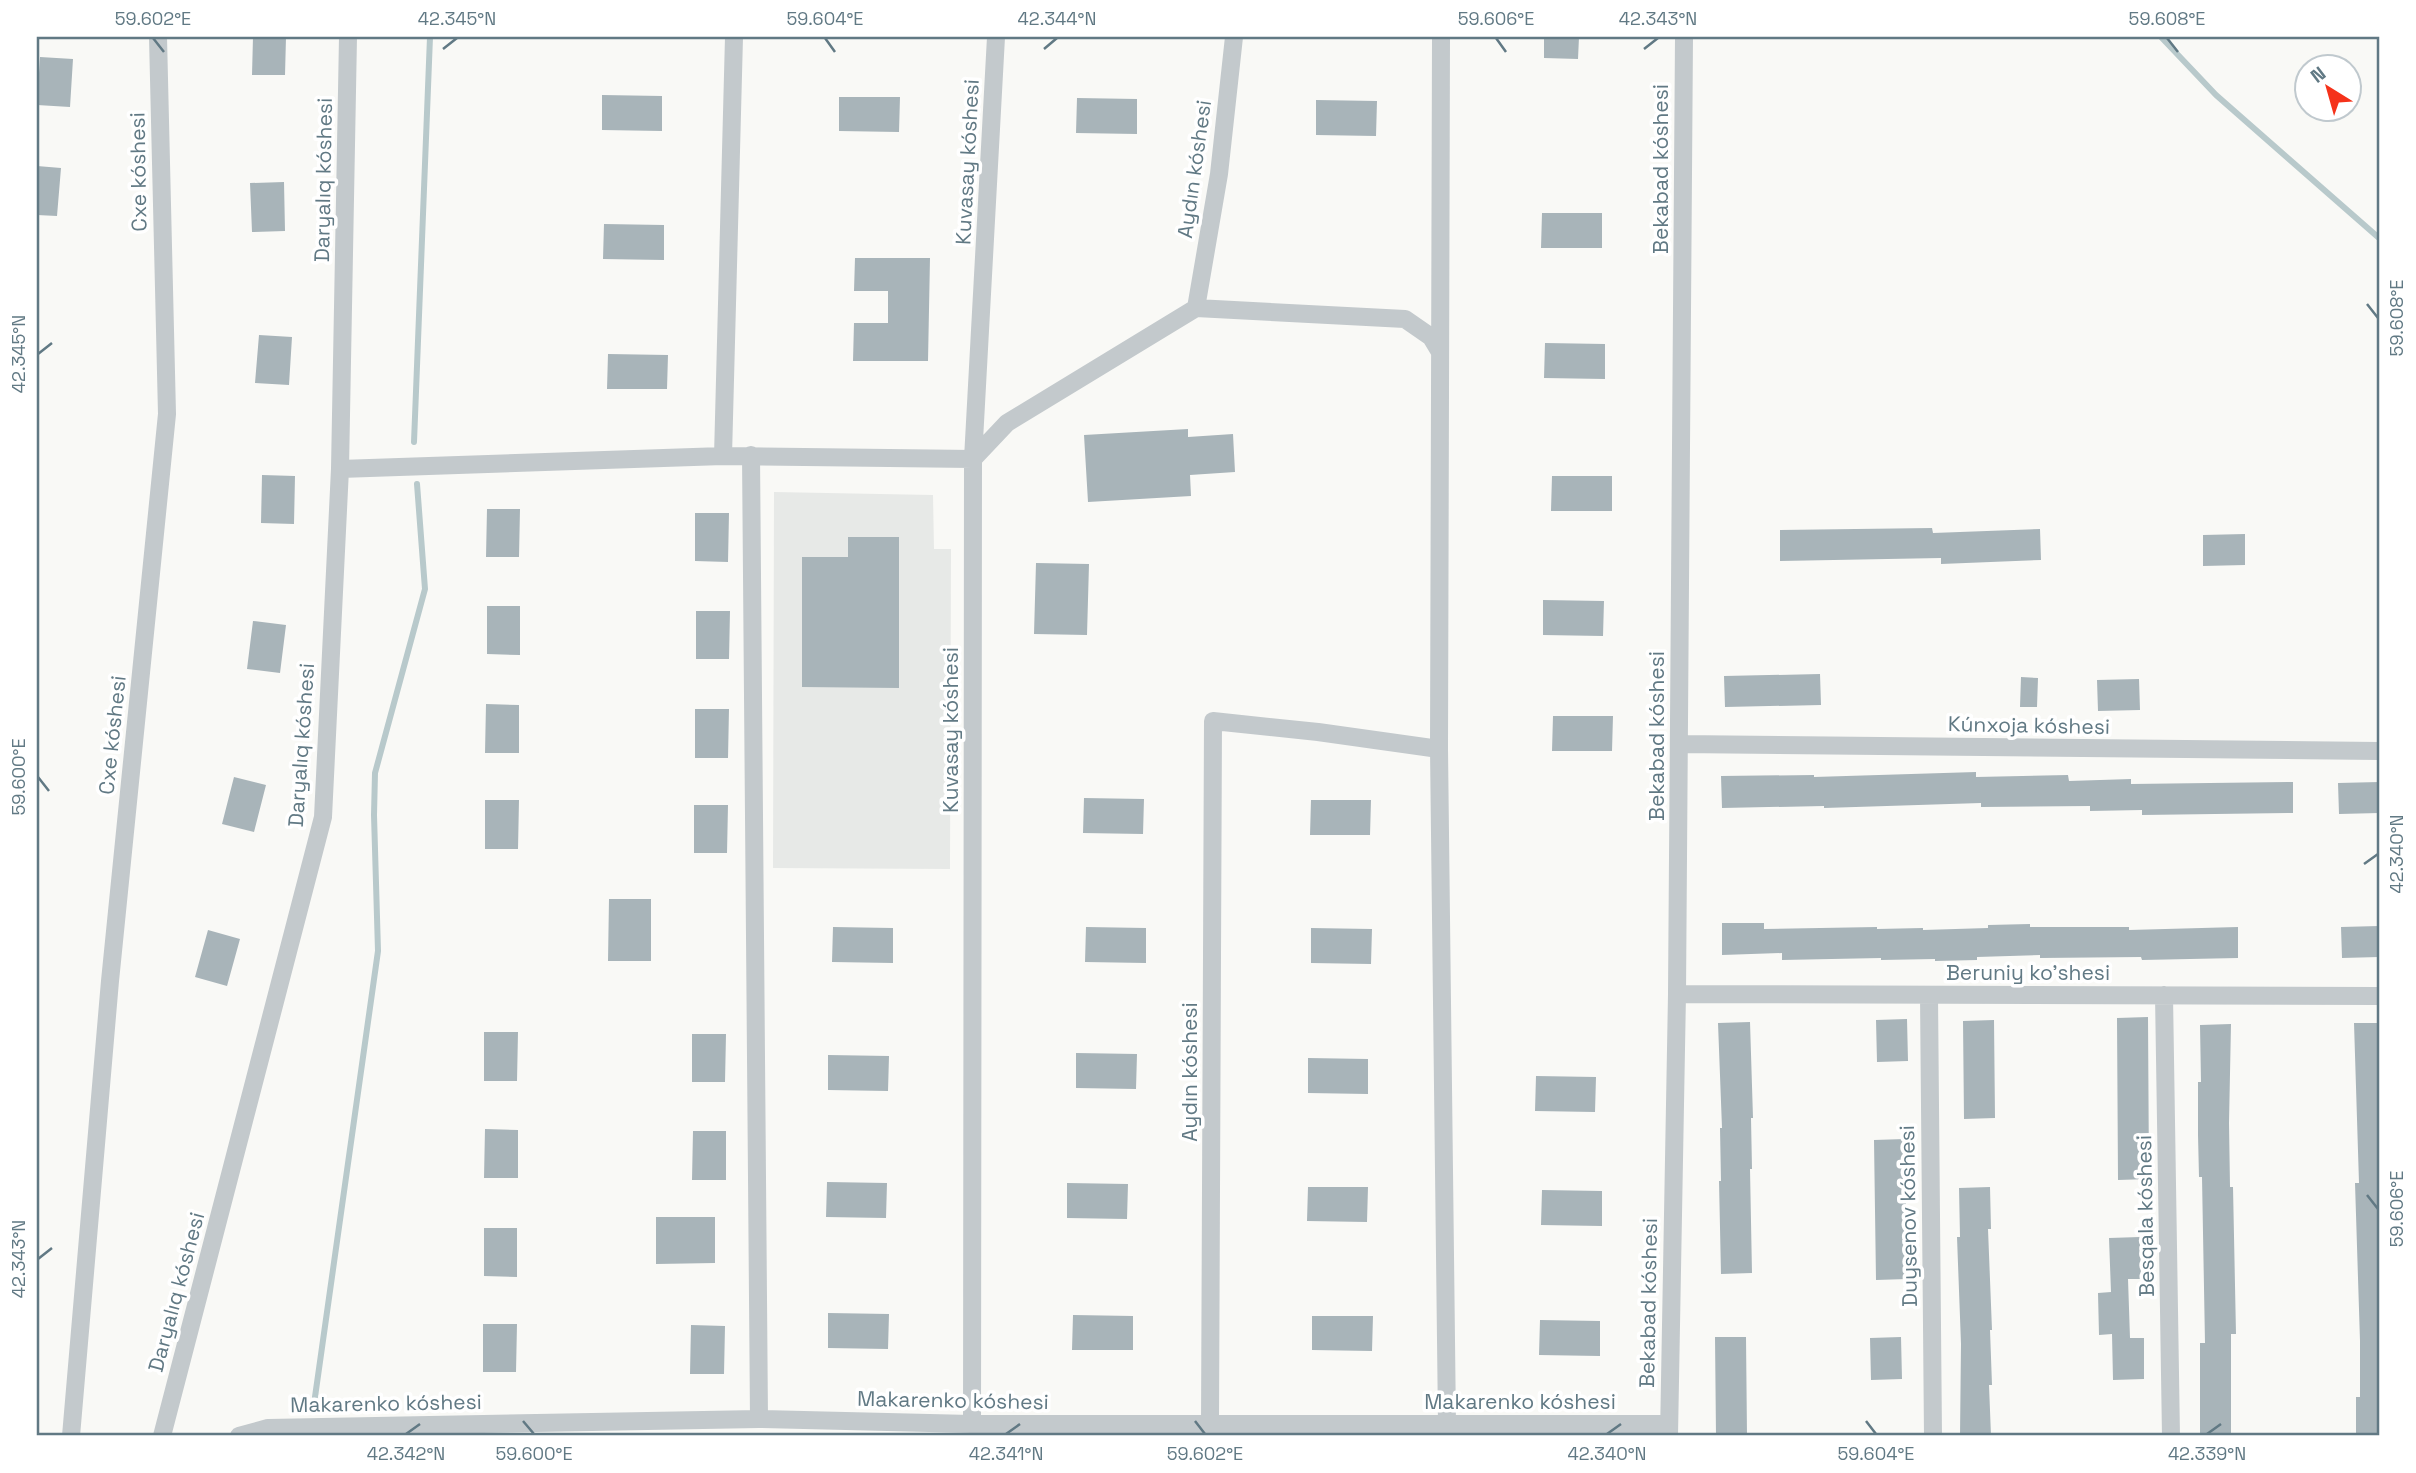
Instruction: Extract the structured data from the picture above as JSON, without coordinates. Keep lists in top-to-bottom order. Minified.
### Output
{"streets":{"street":["Kuvasay kóshesi","Aydın kóshesi","Bekabad kóshesi","Cxe kóshesi","Daryalıq kóshesi","Kúnxoja kóshesi","Beruniy ko'shesi","Duysenov kóshesi","Besqala kóshesi","Makarenko kóshesi"]},"crossings":[["Kuvasay kóshesi","Makarenko kóshesi"],["Aydın kóshesi","Makarenko kóshesi"],["Bekabad kóshesi","Kúnxoja kóshesi"],["Bekabad kóshesi","Beruniy ko'shesi"],["Bekabad kóshesi","Makarenko kóshesi"],["Beruniy ko'shesi","Duysenov kóshesi"],["Beruniy ko'shesi","Besqala kóshesi"]],"north":"top left","coordinates":["59.602°E","42.345°N","59.604°E","42.344°N","59.606°E","42.343°N","59.608°E","59.600°E","42.340°N","42.342°N","42.341°N","42.339°N"]}
